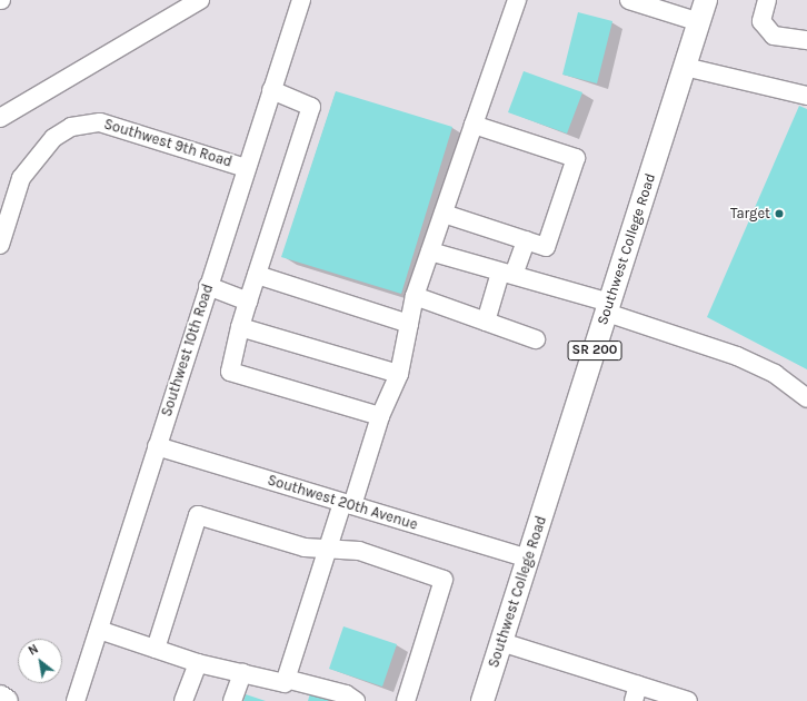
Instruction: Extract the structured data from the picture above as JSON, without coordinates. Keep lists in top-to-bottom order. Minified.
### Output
{"streets":{"main road":["Southwest College Road","SR 200"],"street":["Southwest 9th Road","Southwest 10th Road","Southwest 20th Avenue"]},"crossings":[["Southwest 9th Road","Southwest 10th Road"],["Southwest College Road","Southwest 20th Avenue"],["Southwest 10th Road","Southwest 20th Avenue"]],"places":["Target"],"north":"top left"}
